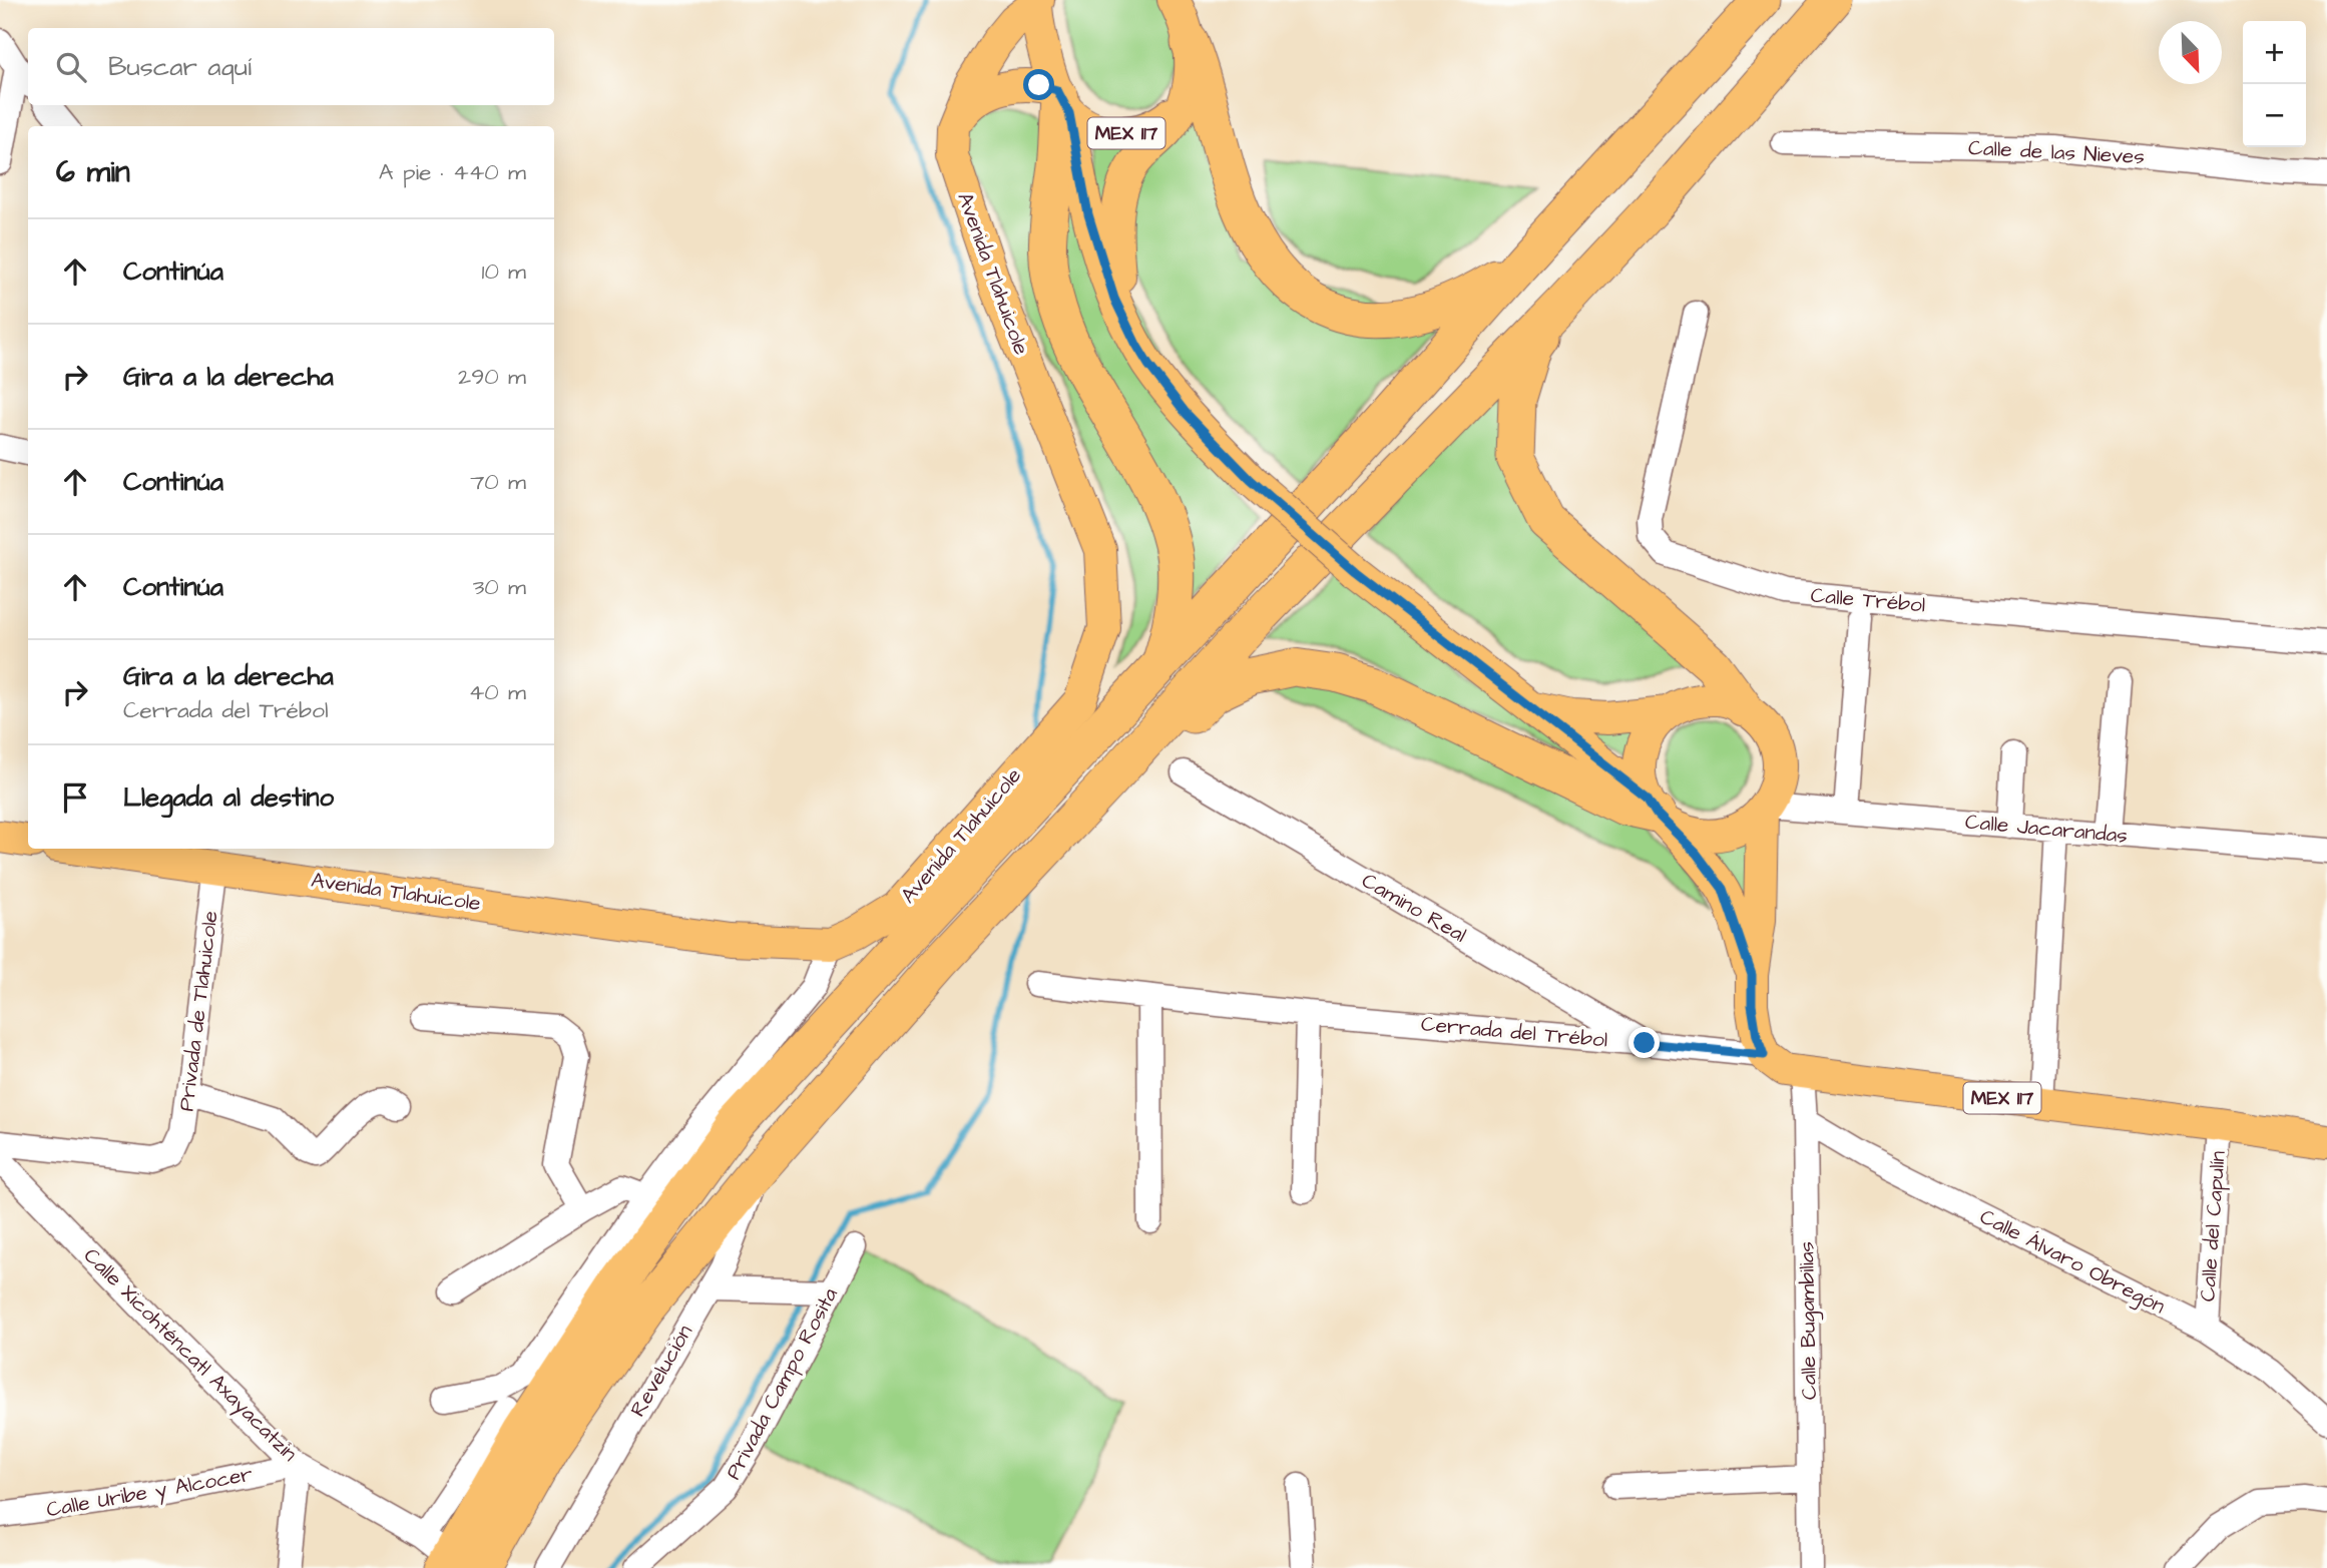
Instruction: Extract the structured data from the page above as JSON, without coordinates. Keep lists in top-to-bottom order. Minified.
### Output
{"streets":{"main road":["MEX 117","Avenida Tlahuicole"],"street":["Calle de las Nieves","Calle Trébol","Calle Jacarandas","Camino Real","Privada de Tlahuicole","Cerrada del Trébol","Calle del Capulín","Calle Álvaro Obregón","Calle Bugambilias","Calle Xicohténcatl Axayacatzin","Revelución","Privada Campo Rosita","Calle Uribe y Alcocer"]},"crossings":[["MEX 117","Avenida Tlahuicole"],["MEX 117","Calle Jacarandas"],["MEX 117","Cerrada del Trébol"],["MEX 117","Calle del Capulín"],["MEX 117","Calle Bugambilias"],["Avenida Tlahuicole","Privada de Tlahuicole"],["Camino Real","Cerrada del Trébol"],["Calle del Capulín","Calle Álvaro Obregón"],["Calle Álvaro Obregón","Calle Bugambilias"],["Calle Xicohténcatl Axayacatzin","Calle Uribe y Alcocer"]],"north":"bottom right","page":{"map_buttons":["+","−"],"search":"Buscar aquí","heading":["6 min","A pie · 440 m"],"list":[["Continúa","10 m"],["Gira a la derecha","290 m"],["Continúa","70 m"],["Continúa","30 m"],["Gira a la derecha","Cerrada del Trébol","40 m"],"Llegada al destino"]}}
